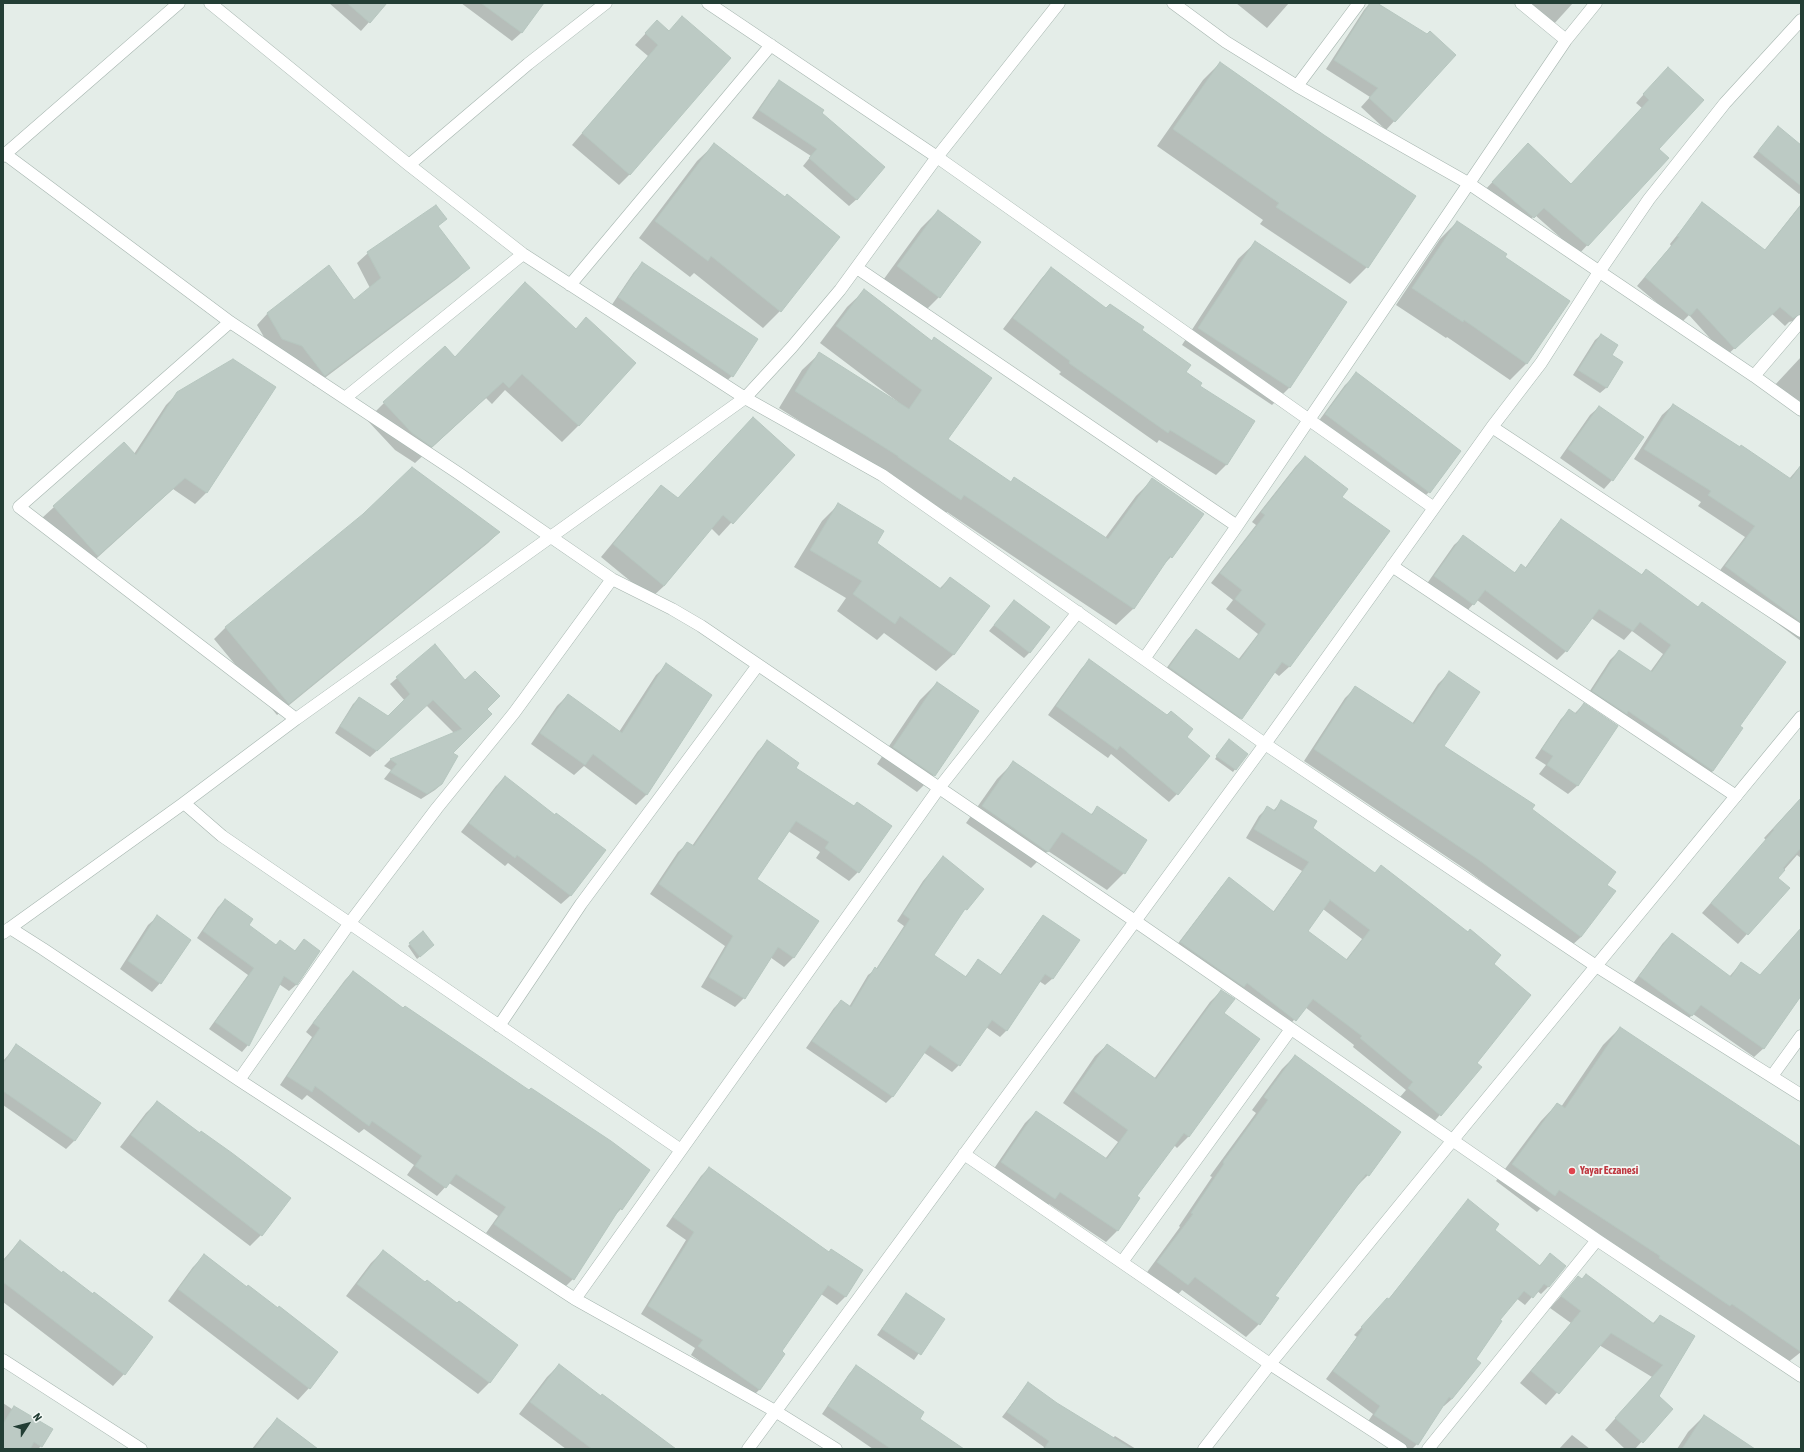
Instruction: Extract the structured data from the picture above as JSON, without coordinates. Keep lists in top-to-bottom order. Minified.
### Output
{"places":["Yayar Eczanesi"],"north":"top right"}
